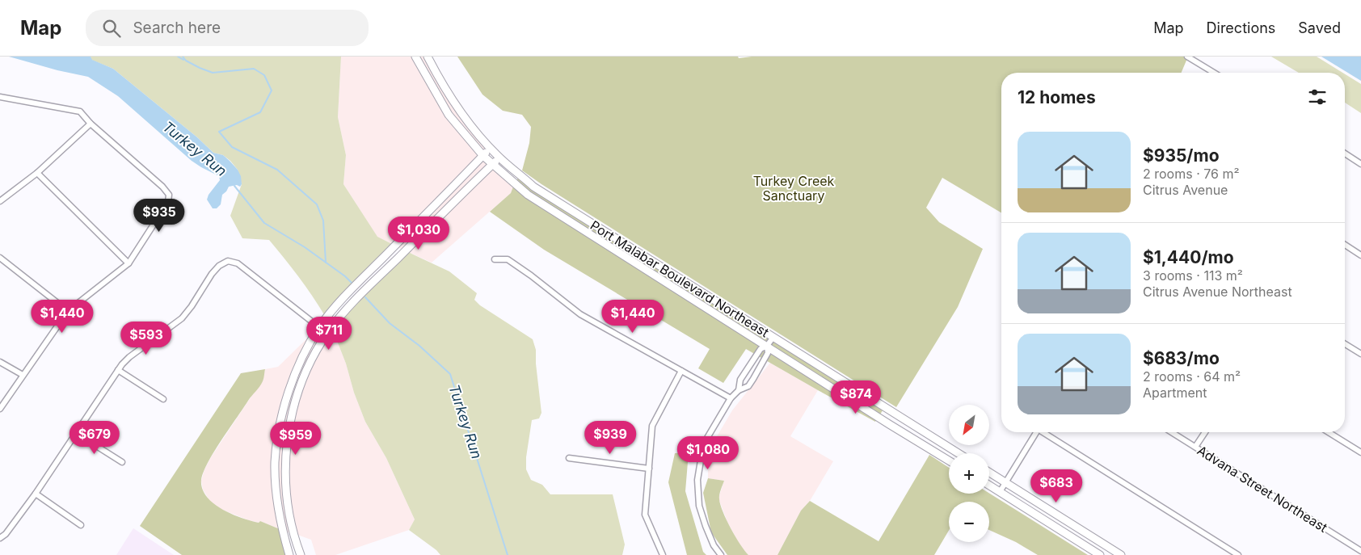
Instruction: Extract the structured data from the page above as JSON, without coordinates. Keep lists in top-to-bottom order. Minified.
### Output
{"streets":{"street":["Port Malabar Boulevard Northeast","Advana Street Northeast"]},"water":["Turkey Run"],"parks":["Turkey Creek Sanctuary"],"north":"bottom left","page":{"header":"Map","search":"Search here","nav":["Map","Directions","Saved"],"heading":"12 homes","list":[{"name":"$935/mo","note":"2 rooms · 76 m² · Citrus Avenue"},{"name":"$1,440/mo","note":"3 rooms · 113 m² · Citrus Avenue Northeast"},{"name":"$683/mo","note":"2 rooms · 64 m² · Apartment"}],"price":["$935","$1,030","$1,440","$1,440","$711","$593","$874","$679","$939","$959","$1,080","$683"],"map_buttons":["+","−"]}}
